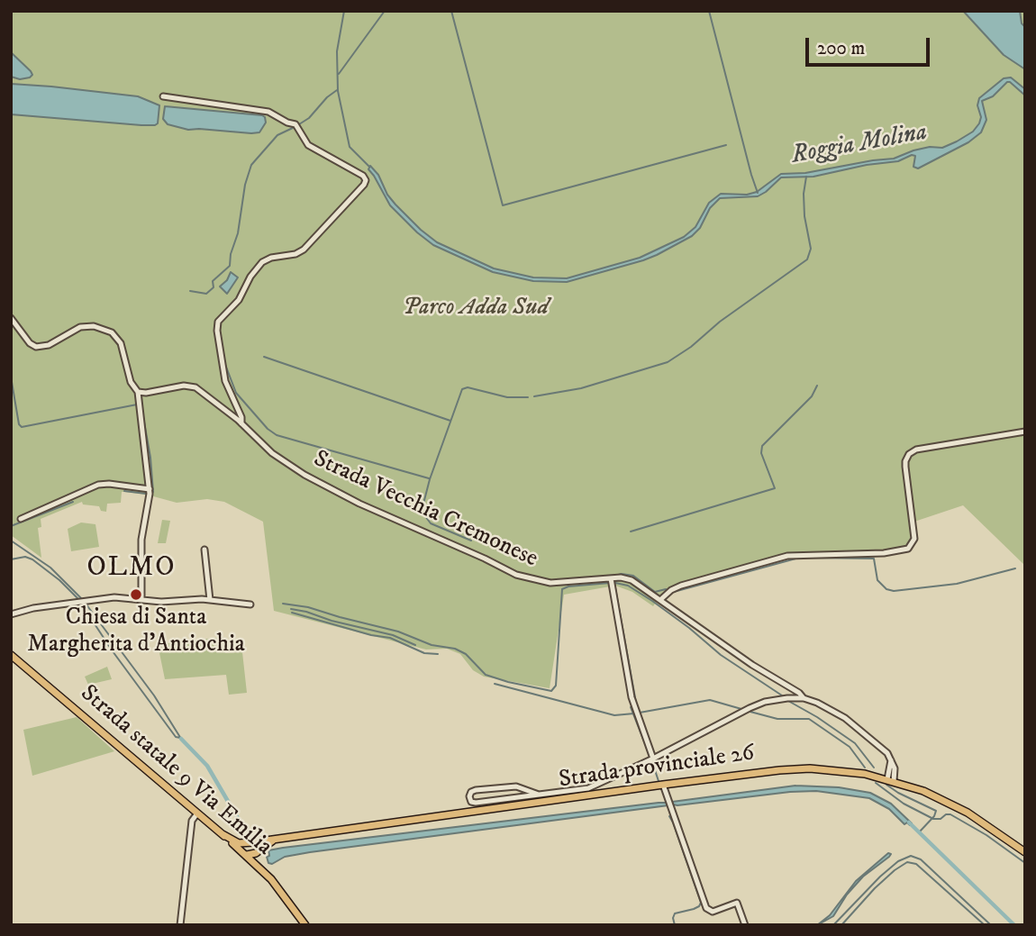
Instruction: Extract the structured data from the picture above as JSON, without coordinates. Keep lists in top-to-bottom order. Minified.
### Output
{"streets":{"main road":["Strada provinciale 26","Strada statale 9 Via Emilia"],"street":["Strada Vecchia Cremonese"]},"crossings":[["Strada Vecchia Cremonese","Strada provinciale 26"],["Strada provinciale 26","Strada statale 9 Via Emilia"]],"districts":["OLMO"],"water":["Roggia Molina"],"parks":["Parco Adda Sud"],"places":["Chiesa di Santa Margherita d'Antiochia"],"scale_bar":"200 m"}
